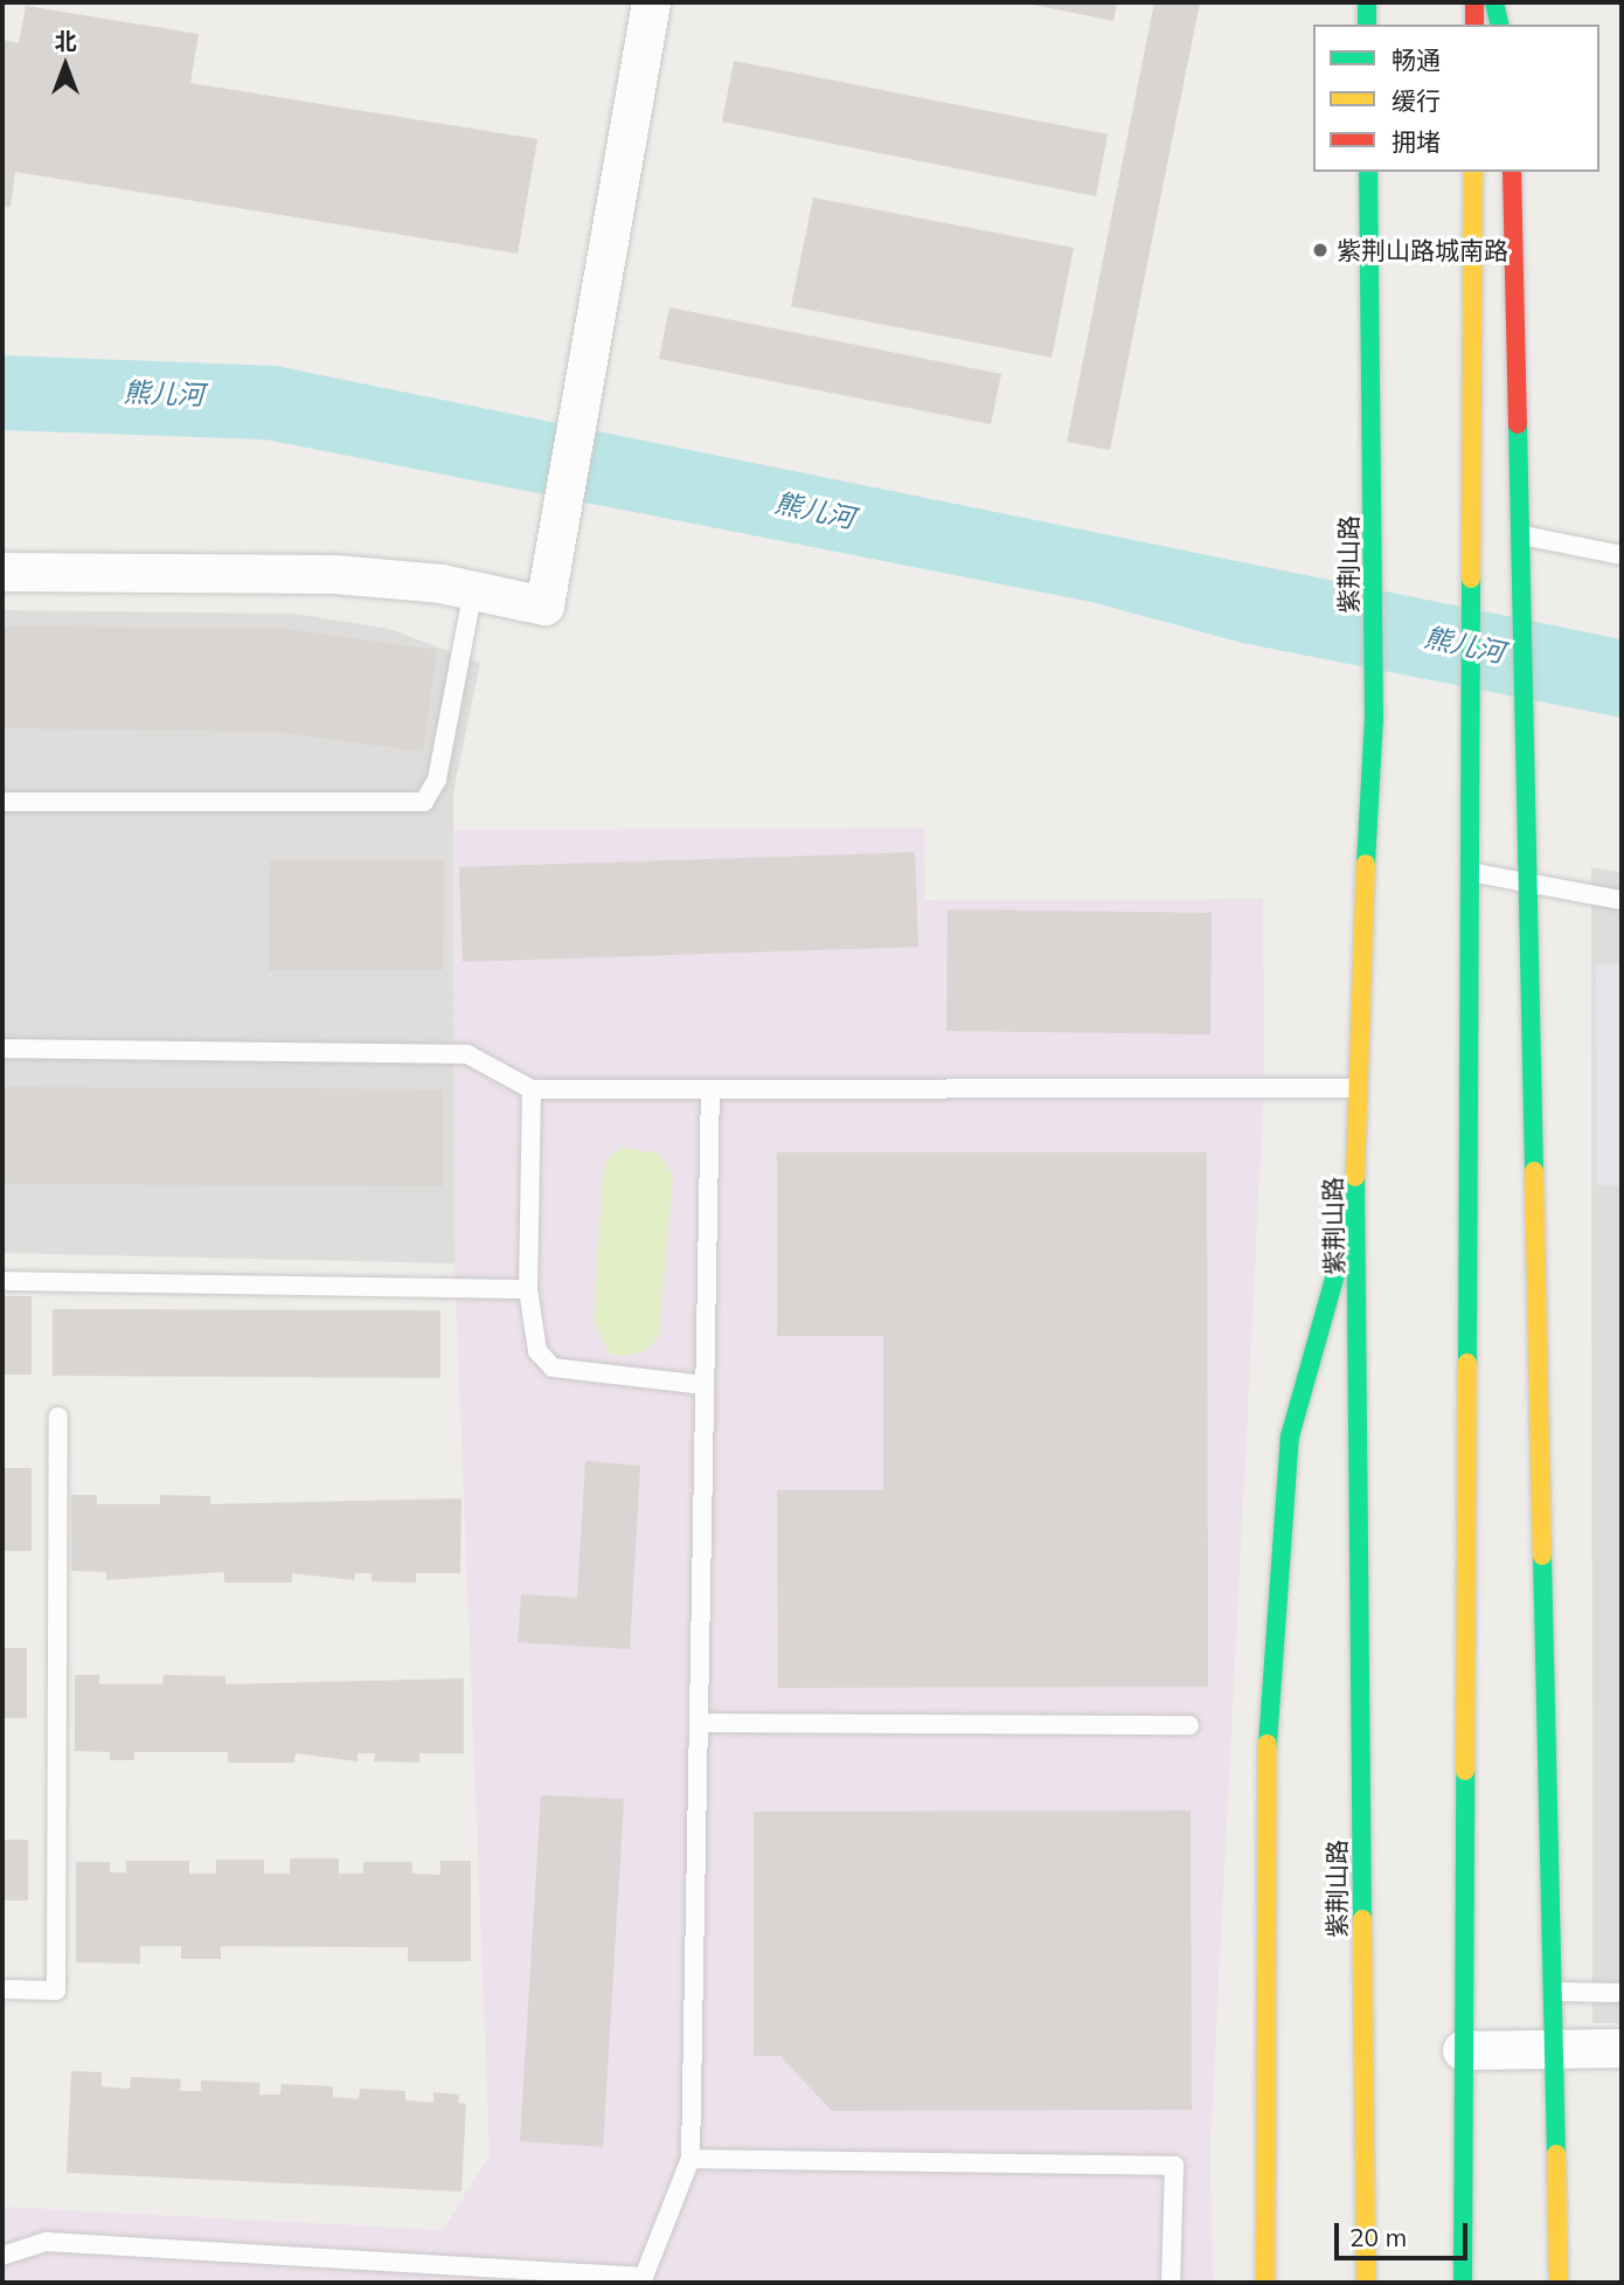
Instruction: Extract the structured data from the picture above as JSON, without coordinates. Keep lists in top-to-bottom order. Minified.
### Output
{"streets":{"main road":["紫荆山路"]},"water":["熊儿河"],"places":["紫荆山路城南路"],"legend":["畅通","缓行","拥堵"],"scale_bar":"20 m","north":"top"}
